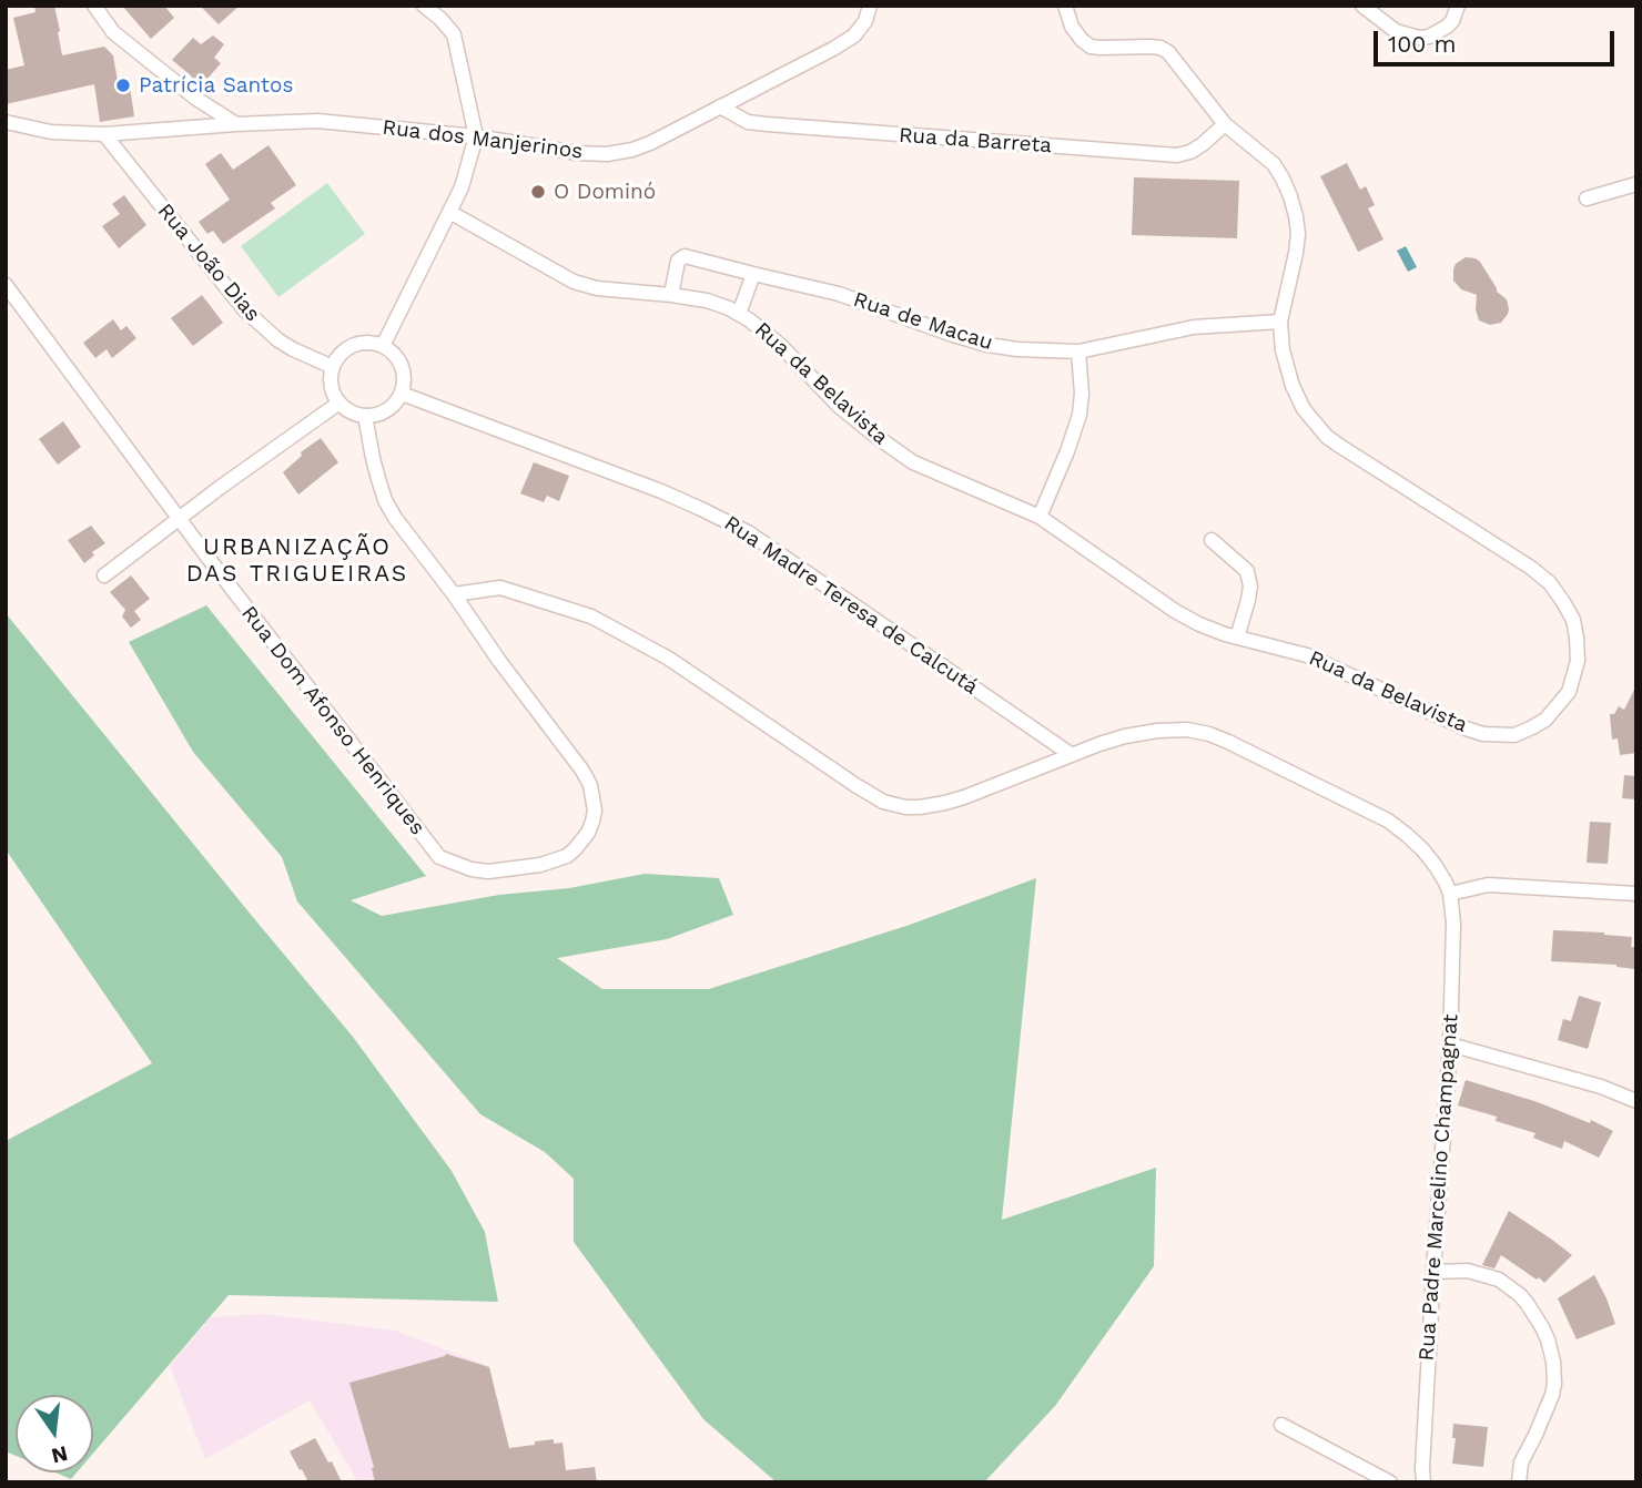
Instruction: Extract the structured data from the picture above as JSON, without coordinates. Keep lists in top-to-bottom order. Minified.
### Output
{"streets":{"street":["Rua dos Manjerinos","Rua da Barreta","Rua João Dias","Rua de Macau","Rua da Belavista","Rua Madre Teresa de Calcutá","Rua Dom Afonso Henriques","Rua Padre Marcelino Champagnat"]},"crossings":[["Rua dos Manjerinos","Rua da Barreta"],["Rua dos Manjerinos","Rua João Dias"],["Rua da Barreta","Rua da Belavista"],["Rua João Dias","Rua Madre Teresa de Calcutá"],["Rua de Macau","Rua da Belavista"]],"districts":["URBANIZAÇÃO DAS TRIGUEIRAS"],"places":["Patrícia Santos","O Dominó"],"scale_bar":"100 m","north":"bottom"}
